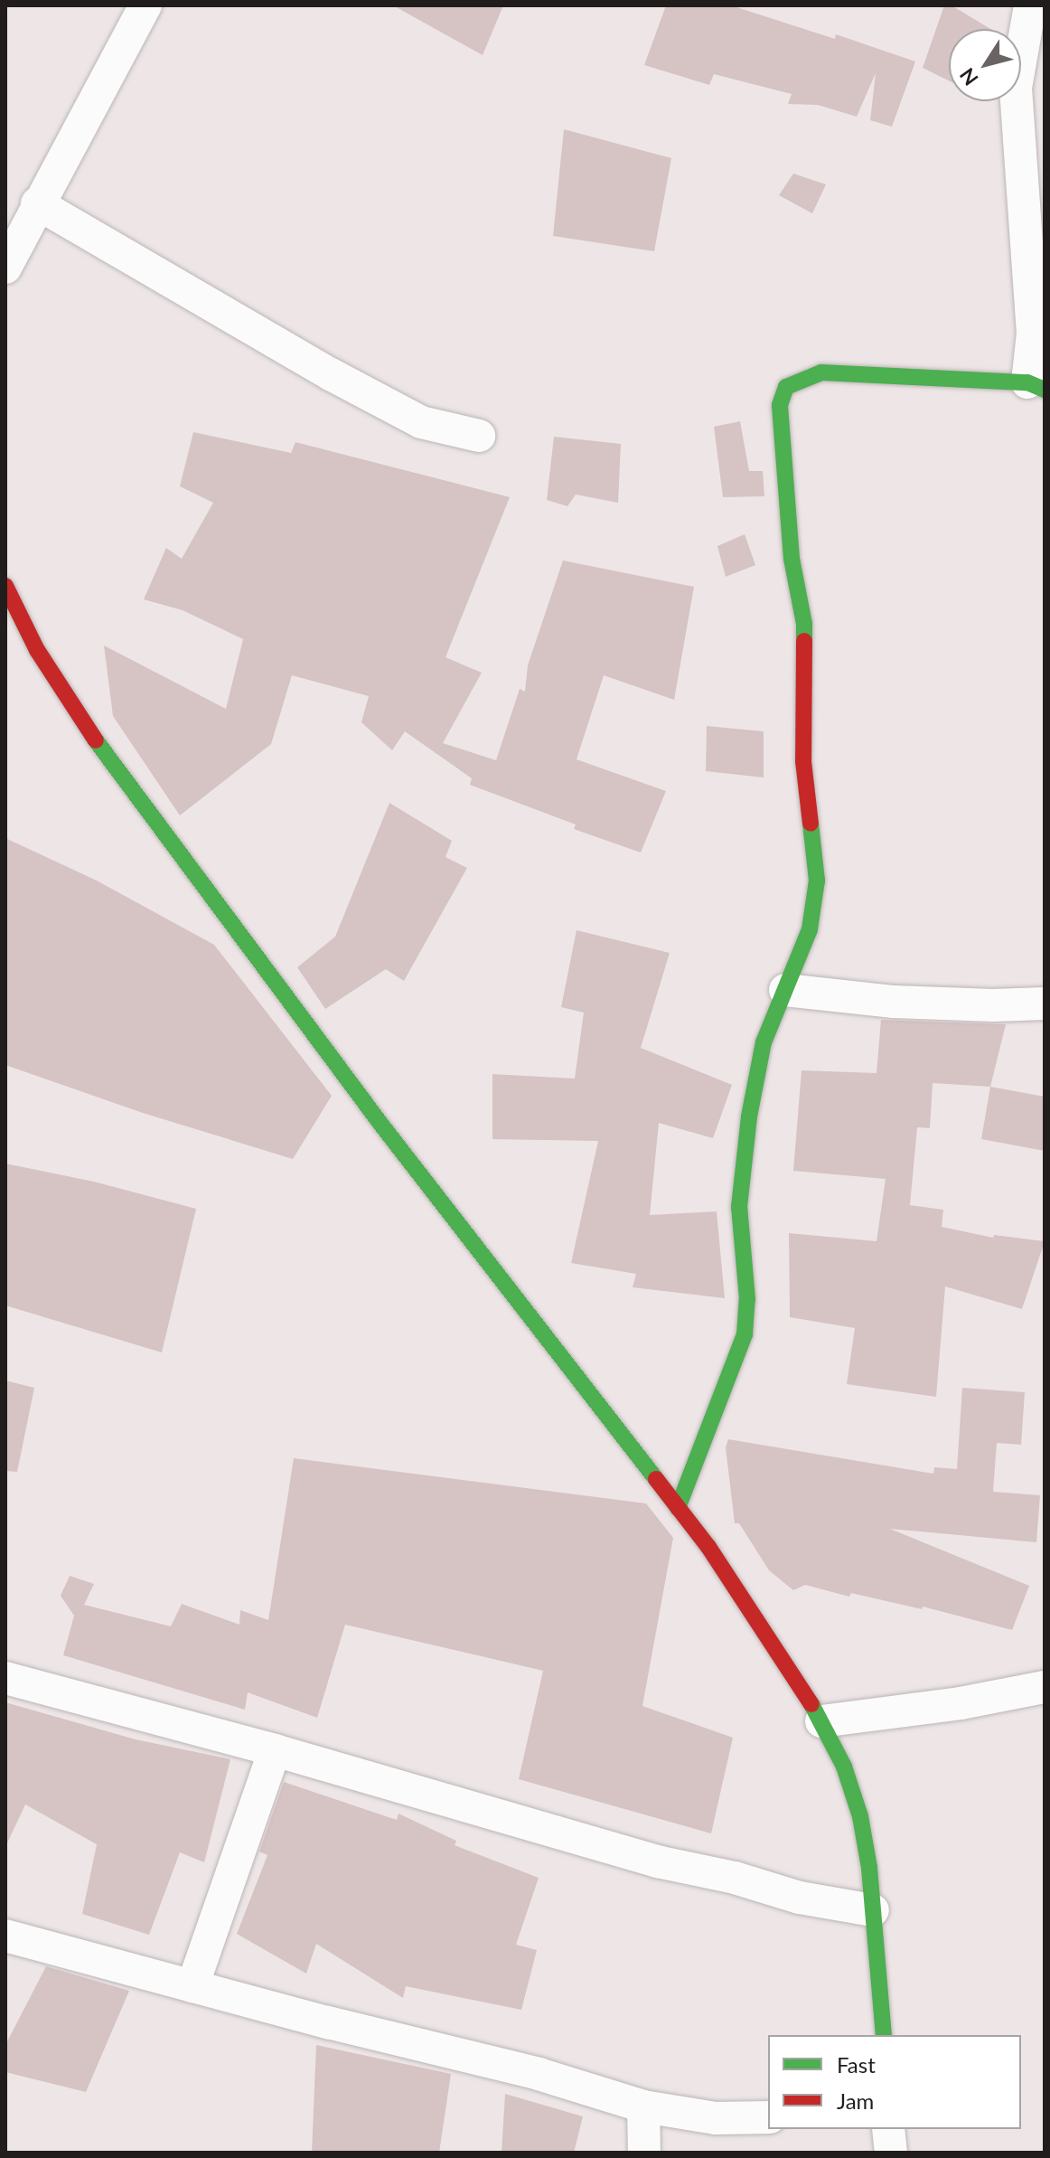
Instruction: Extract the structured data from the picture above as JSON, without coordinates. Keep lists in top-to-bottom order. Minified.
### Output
{"legend":["Fast","Jam"],"north":"bottom left"}
